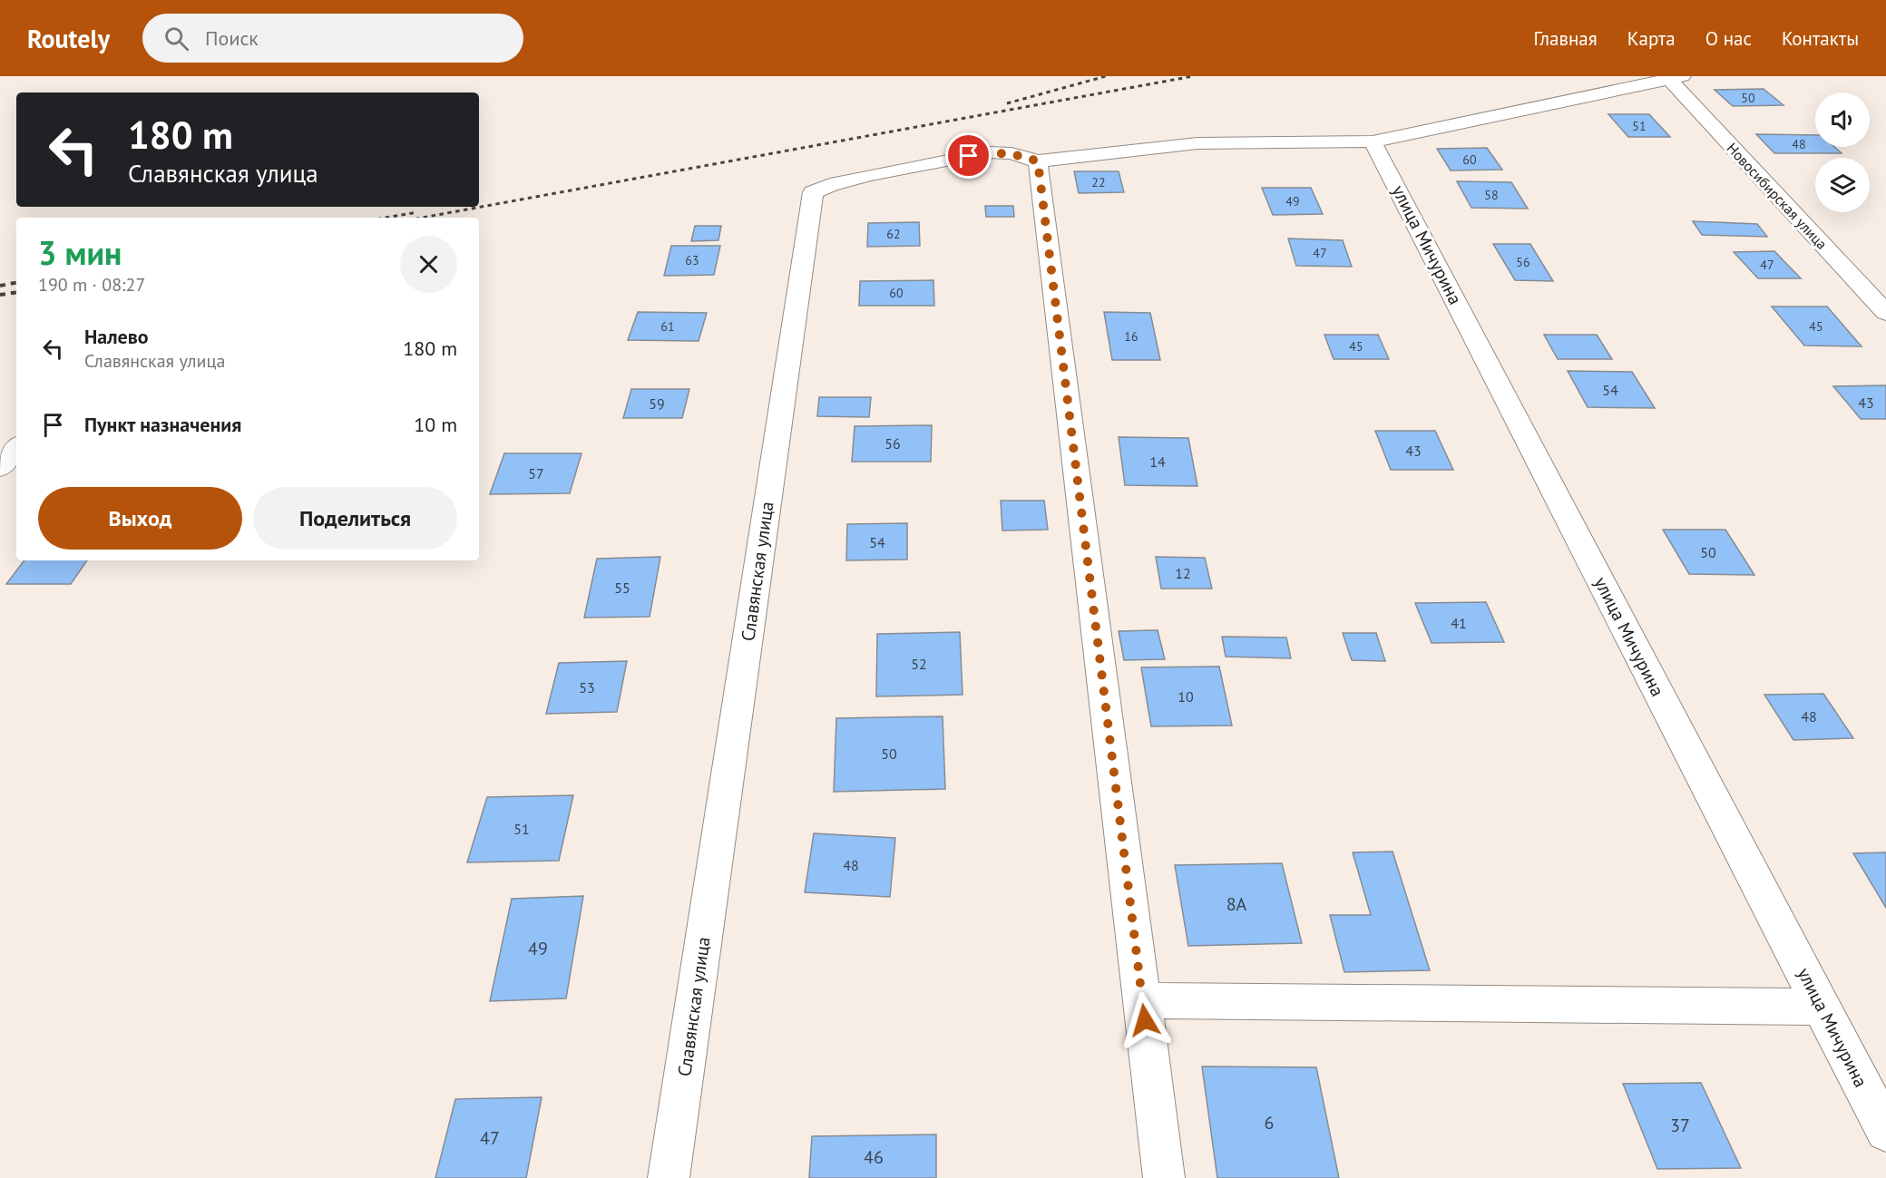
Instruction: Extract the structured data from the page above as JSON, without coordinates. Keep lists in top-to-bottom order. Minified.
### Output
{"streets":{"street":["Новосибирская улица","улица Мичурина","Славянская улица"]},"house_numbers":["50","51","48","60","22","58","49","62","47","63","56","47","60","61","45","16","45","54","43","59","56","43","14","57","54","50","12","55","41","52","53","10","48","50","51","48","8А","49","6","37","47","46"],"page":{"header":"Routely","search":"Поиск","nav":["Главная","Карта","О нас","Контакты"],"turn":["180 m","Славянская улица"],"heading":["3 мин","190 m · 08:27"],"list":[{"name":"Налево","note":"Славянская улица","value":"180 m"},{"name":"Пункт назначения","value":"10 m"}],"buttons":["Выход","Поделиться"]}}
